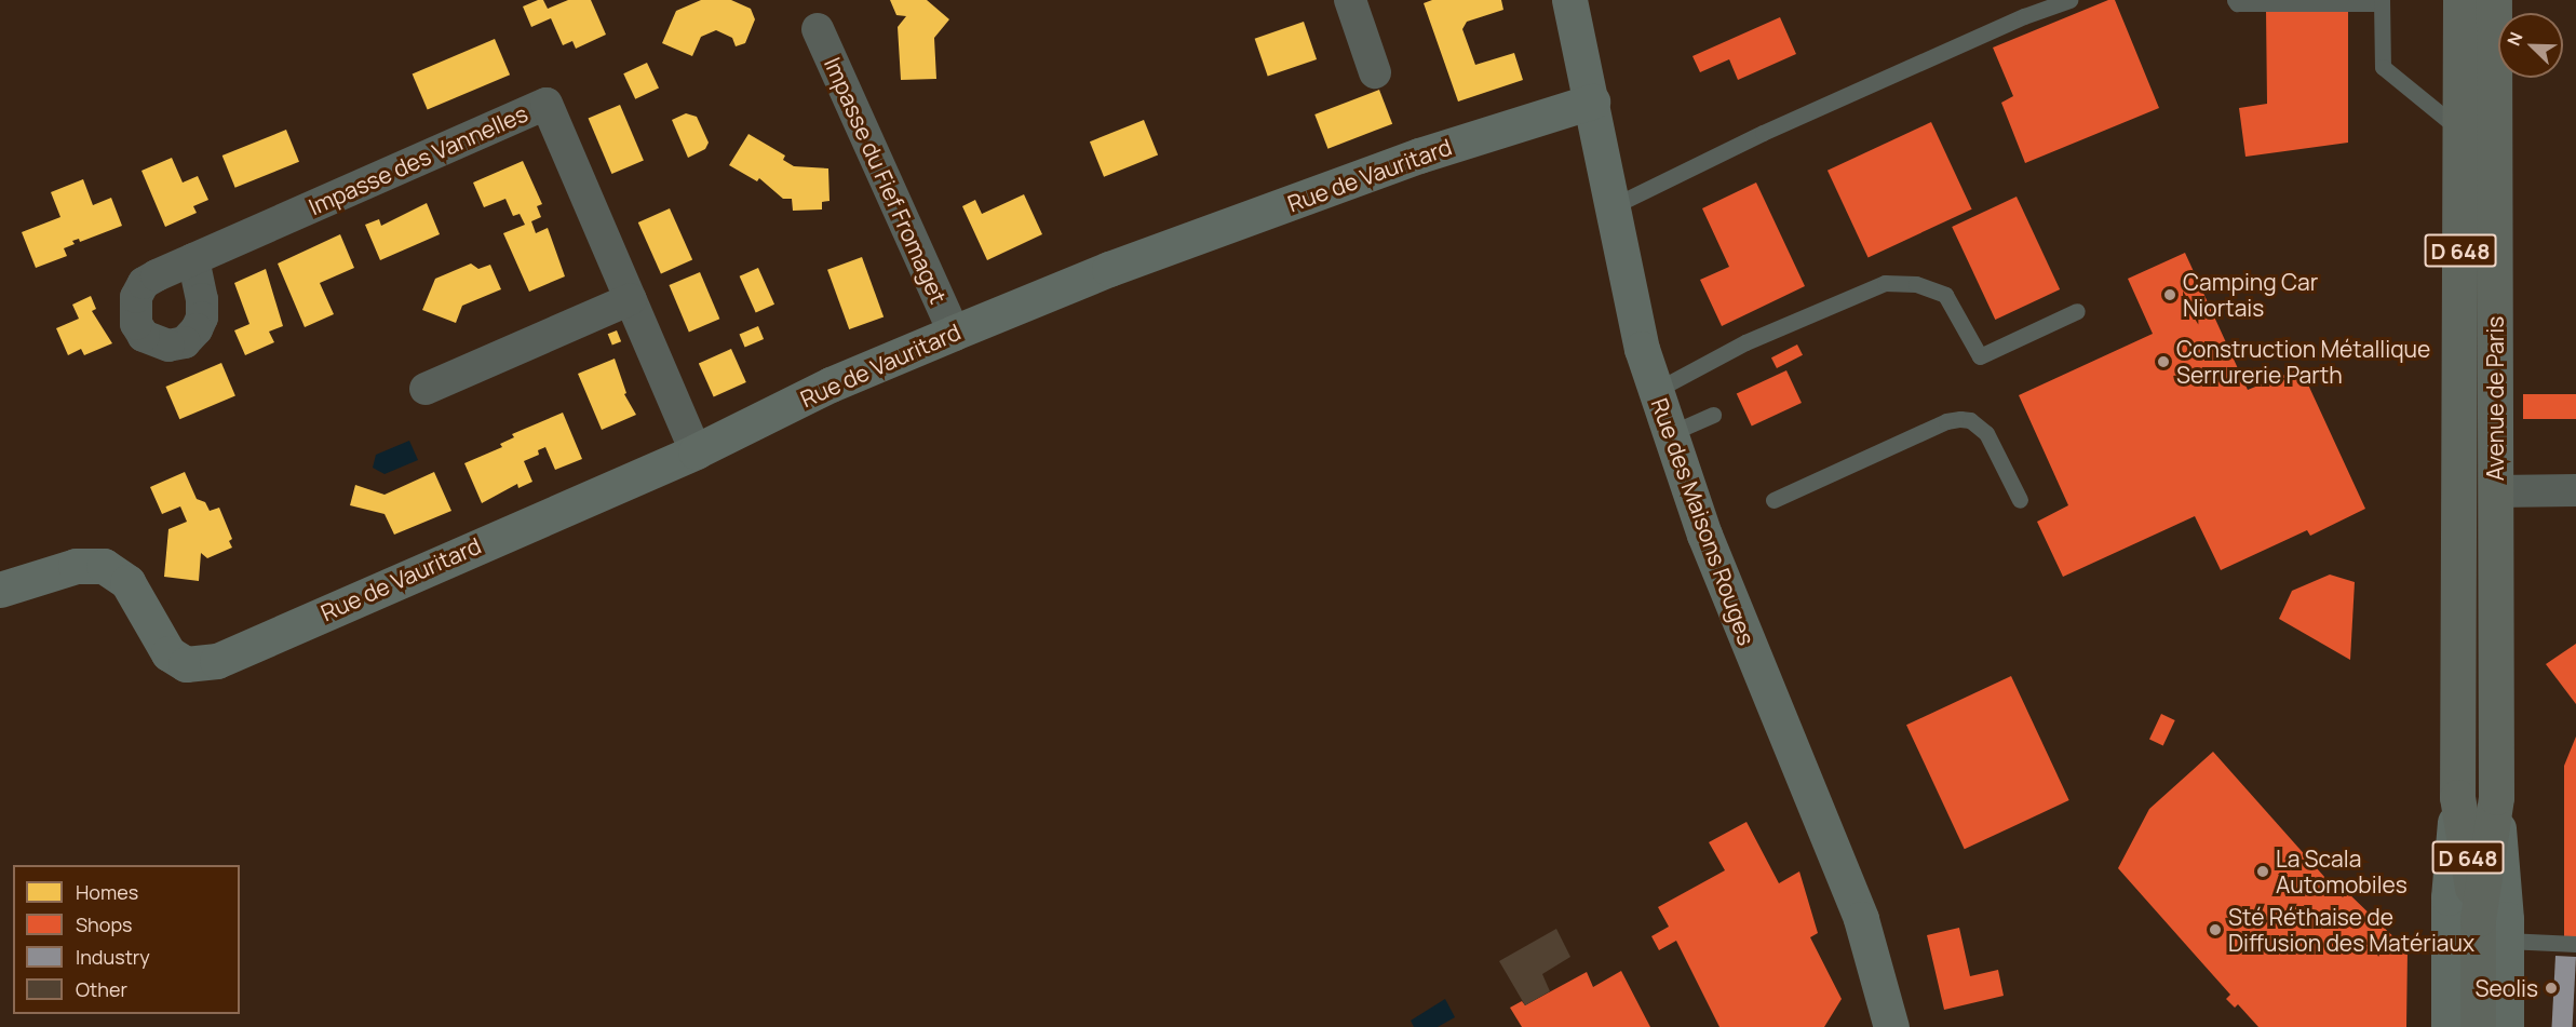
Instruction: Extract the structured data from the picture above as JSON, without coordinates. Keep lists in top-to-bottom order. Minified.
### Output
{"streets":{"main road":["D 648","Avenue de Paris"],"street":["Impasse des Vannelles","Rue de Vauritard","Impasse du Fief Fromaget","Rue des Maisons Rouges"]},"crossings":[["Impasse des Vannelles","Rue de Vauritard"],["Rue de Vauritard","Impasse du Fief Fromaget"],["Rue de Vauritard","Rue des Maisons Rouges"]],"places":["Camping Car Niortais","Construction Métallique Serrurerie Parth","La Scala Automobiles","Sté Réthaise de Diffusion des Matériaux","Seolis"],"legend":["Homes","Shops","Industry","Other"],"north":"top left"}
